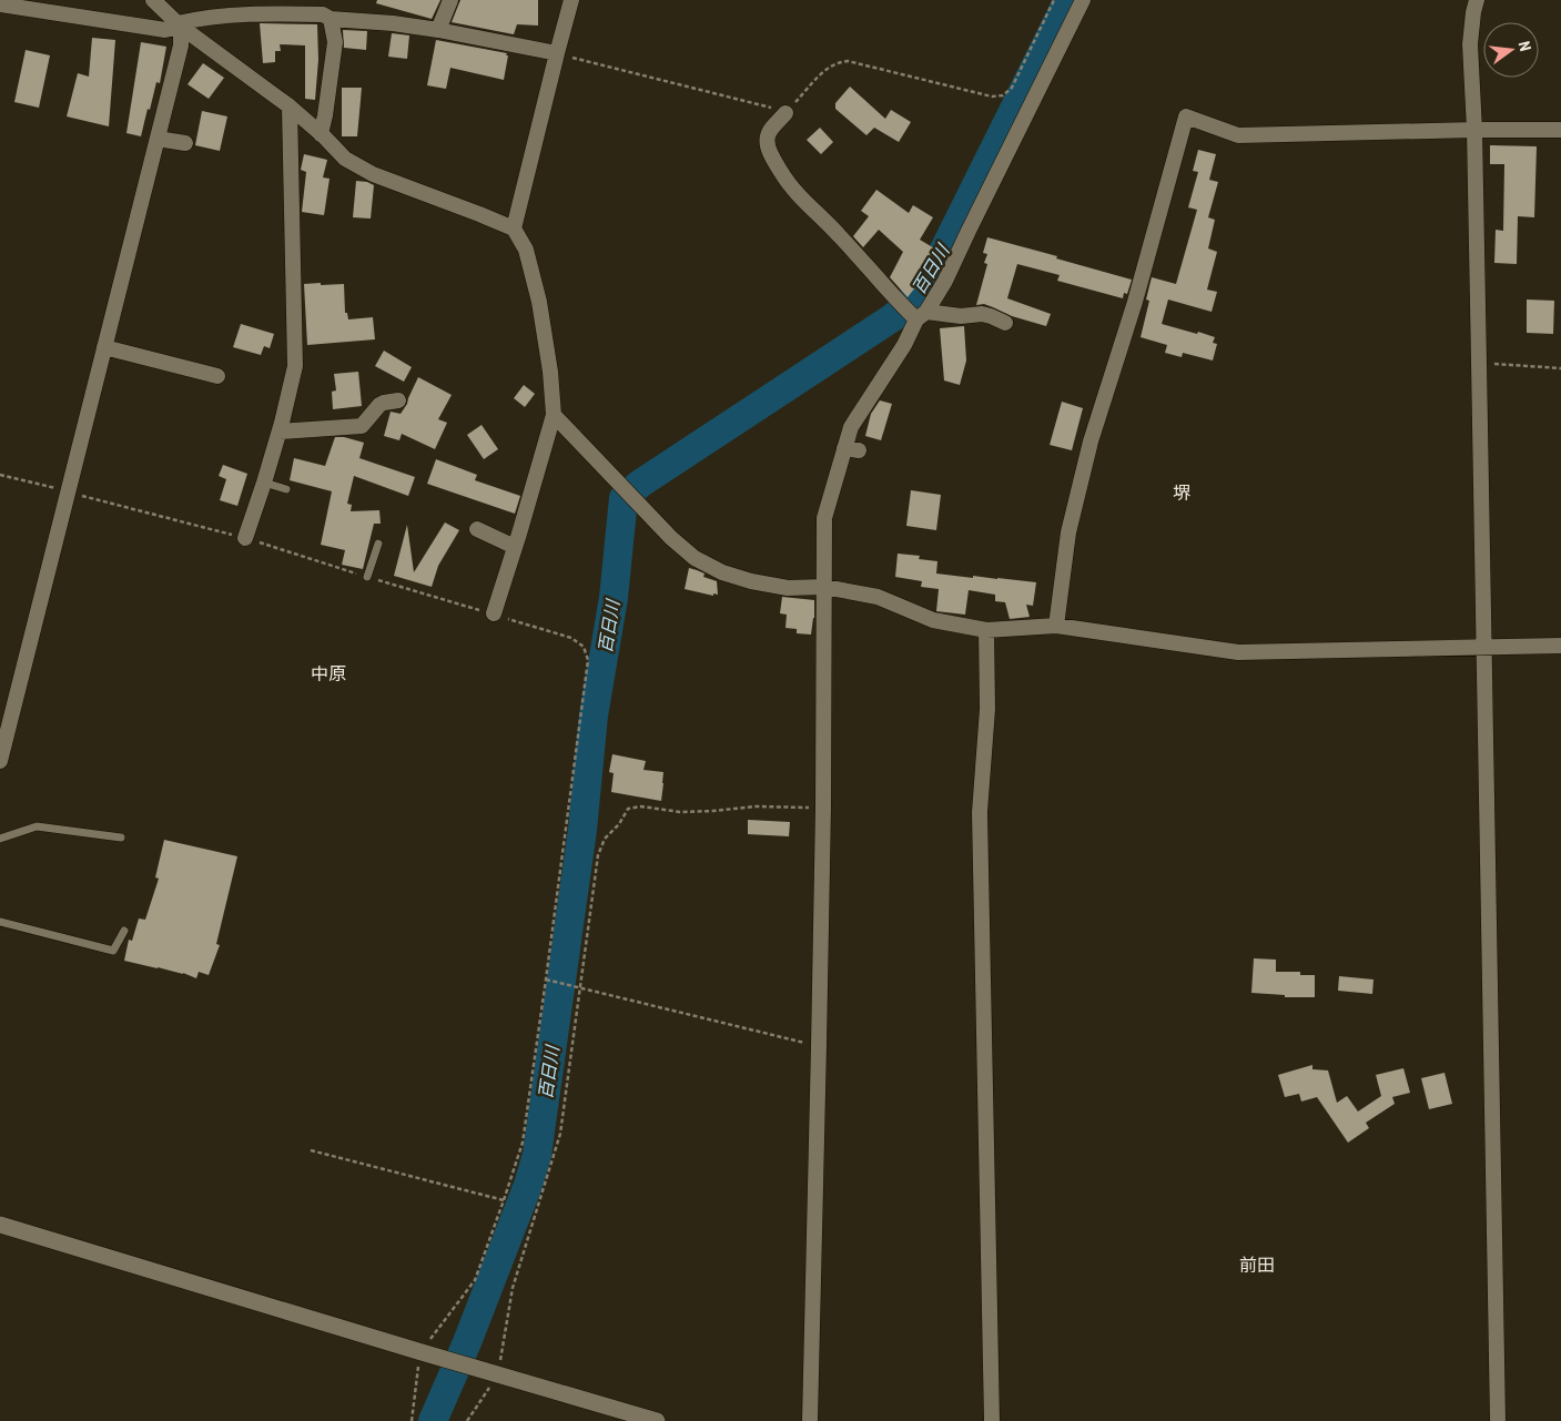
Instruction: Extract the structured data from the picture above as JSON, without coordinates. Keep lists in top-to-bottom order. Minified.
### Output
{"districts":["堺","中原","前田"],"water":["百日川"],"north":"right"}
